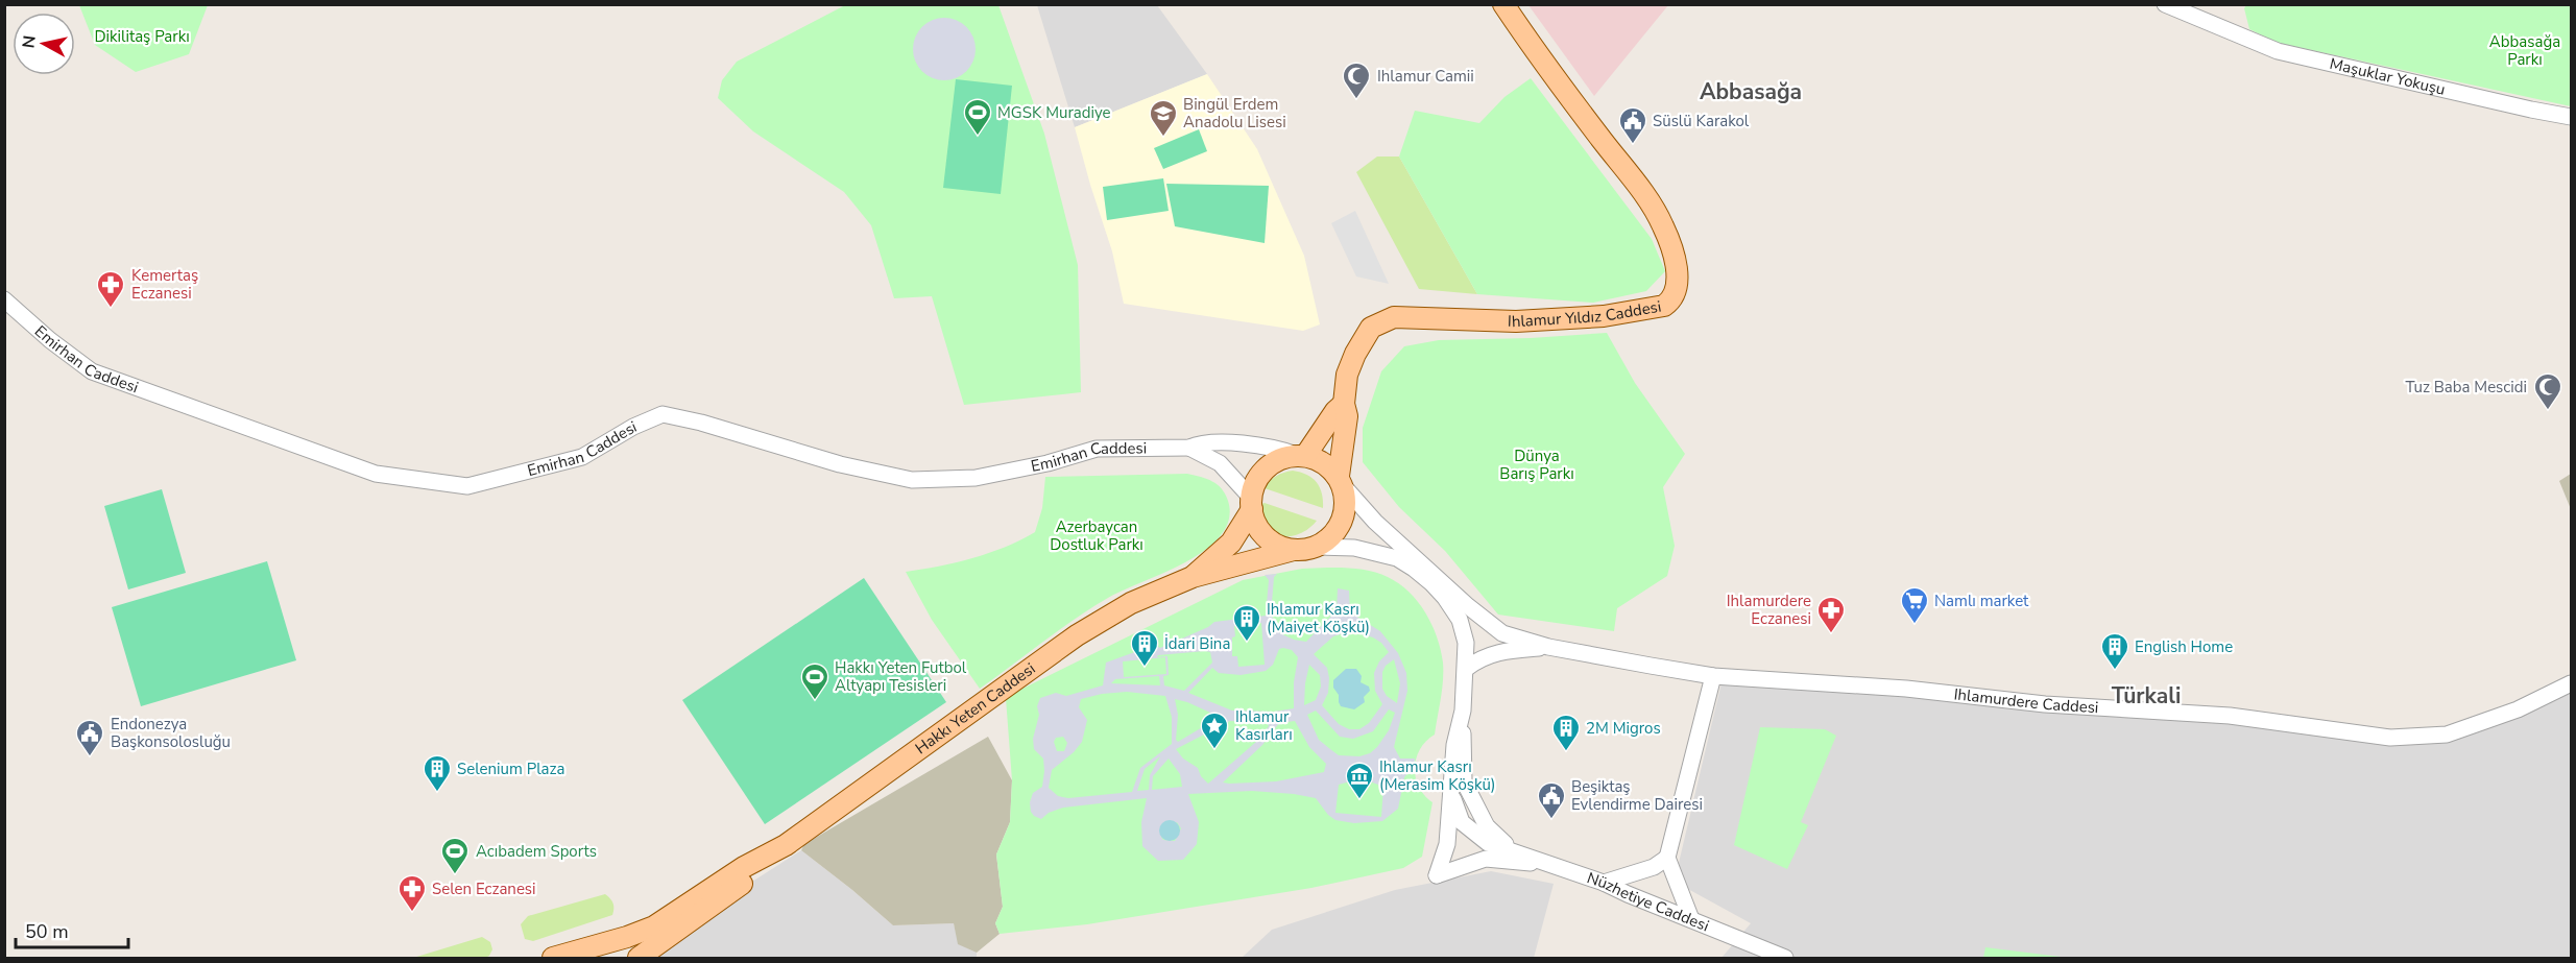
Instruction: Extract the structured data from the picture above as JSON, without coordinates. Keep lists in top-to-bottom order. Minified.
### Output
{"streets":{"main road":["Ihlamur Yıldız Caddesi","Hakkı Yeten Caddesi"],"street":["Maşuklar Yokuşu","Emirhan Caddesi","Ihlamurdere Caddesi","Nüzhetiye Caddesi"]},"crossings":[["Emirhan Caddesi","Hakkı Yeten Caddesi"]],"districts":["Abbasağa","Türkali"],"parks":["Dikilitaş Parkı","Abbasağa Parkı","Dünya Barış Parkı","Azerbaycan Dostluk Parkı"],"places":{"mosque":["Ihlamur Camii","Tuz Baba Mescidi"],"sports":["MGSK Muradiye","Hakkı Yeten Futbol Altyapı Tesisleri","Acıbadem Sports"],"school or university":["Bingül Erdem Anadolu Lisesi"],"public building":["Süslü Karakol","Endonezya Başkonsolosluğu","Beşiktaş Evlendirme Dairesi"],"pharmacy":["Kemertaş Eczanesi","Ihlamurdere Eczanesi","Selen Eczanesi"],"supermarket":["Namlı market"],"building":["Ihlamur Kasrı (Maiyet Köşkü)","İdari Bina","English Home","2M Migros","Selenium Plaza"],"place":["Ihlamur Kasırları"],"museum":["Ihlamur Kasrı (Merasim Köşkü)"]},"scale_bar":"50 m","north":"left"}
